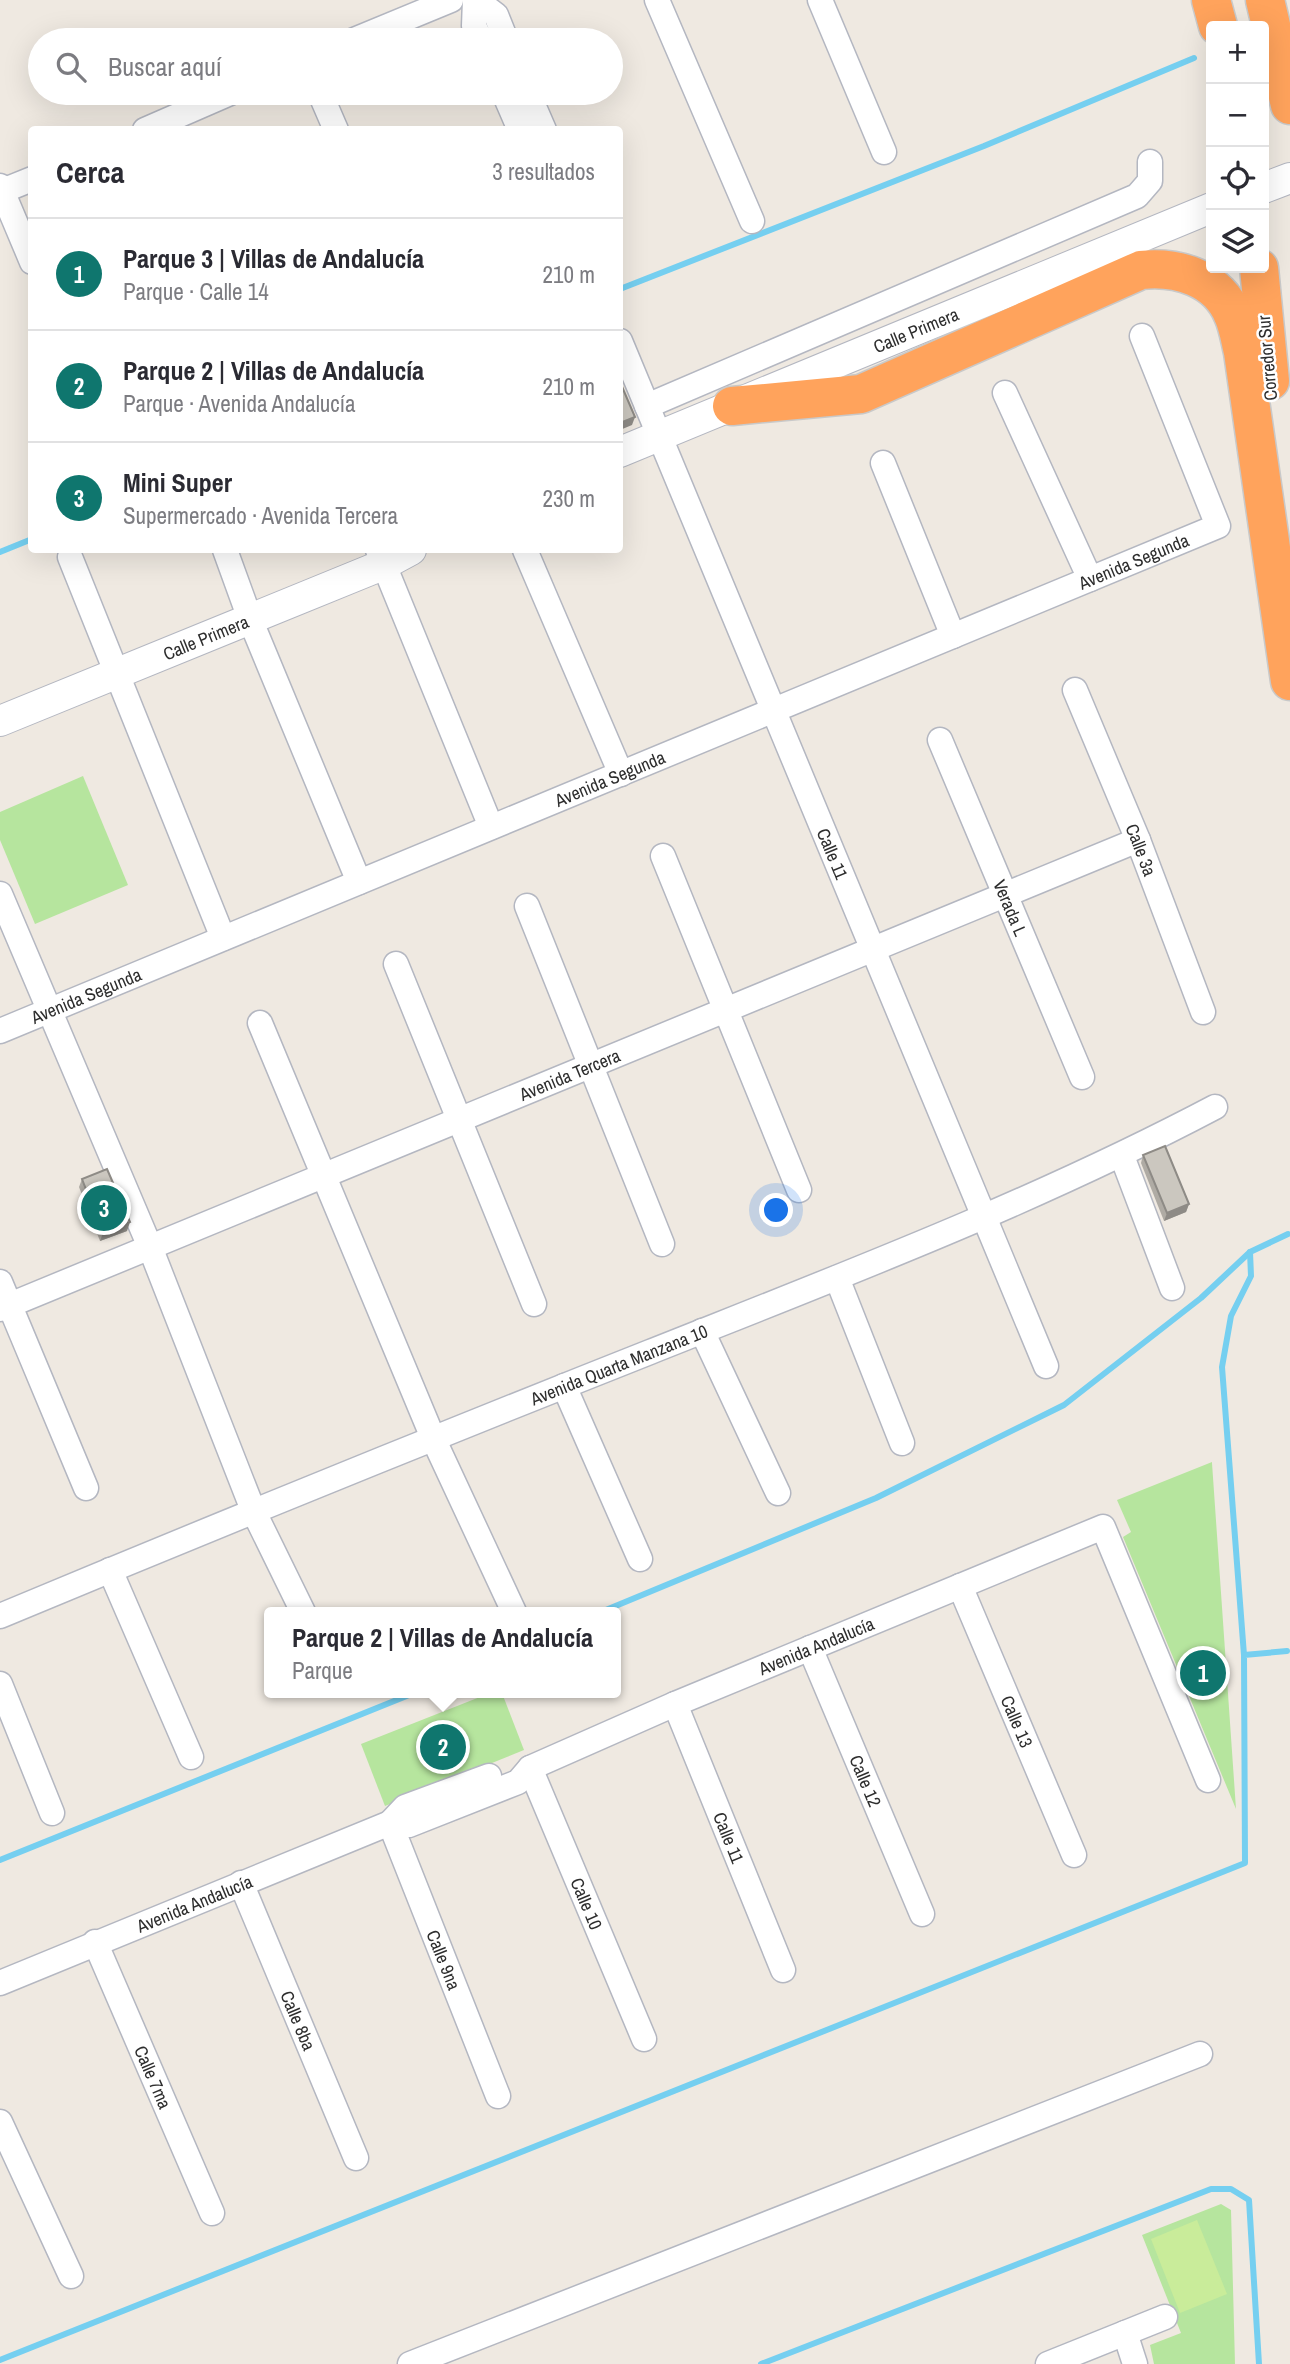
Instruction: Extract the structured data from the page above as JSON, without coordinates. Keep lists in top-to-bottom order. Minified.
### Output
{"streets":{"highway":["Corredor Sur"],"street":["Calle Primera","Avenida Segunda","Calle 3a","Calle 11","Verada L","Avenida Tercera","Avenida Quarta Manzana 10","Avenida Andalucía","Calle 13","Calle 12","Calle 10","Calle 9na","Calle 8ba","Calle 7ma"]},"crossings":[["Calle Primera","Calle 11"],["Avenida Segunda","Calle 11"],["Calle 3a","Avenida Tercera"],["Calle 11","Avenida Tercera"],["Calle 11","Avenida Quarta Manzana 10"],["Calle 11","Avenida Andalucía"],["Verada L","Avenida Tercera"],["Avenida Andalucía","Calle 13"],["Avenida Andalucía","Calle 12"],["Avenida Andalucía","Calle 10"],["Avenida Andalucía","Calle 9na"],["Avenida Andalucía","Calle 8ba"],["Avenida Andalucía","Calle 7ma"]],"page":{"map_buttons":["+","−"],"search":"Buscar aquí","heading":["Cerca","3 resultados"],"list":[{"mark":"1","name":"Parque 3 | Villas de Andalucía","note":"Parque · Calle 14","value":"210 m"},{"mark":"2","name":"Parque 2 | Villas de Andalucía","note":"Parque · Avenida Andalucía","value":"210 m"},{"mark":"3","name":"Mini Super","note":"Supermercado · Avenida Tercera","value":"230 m"}],"pins":["3","1","2"],"popup":["Parque 2 | Villas de Andalucía","Parque"]}}
